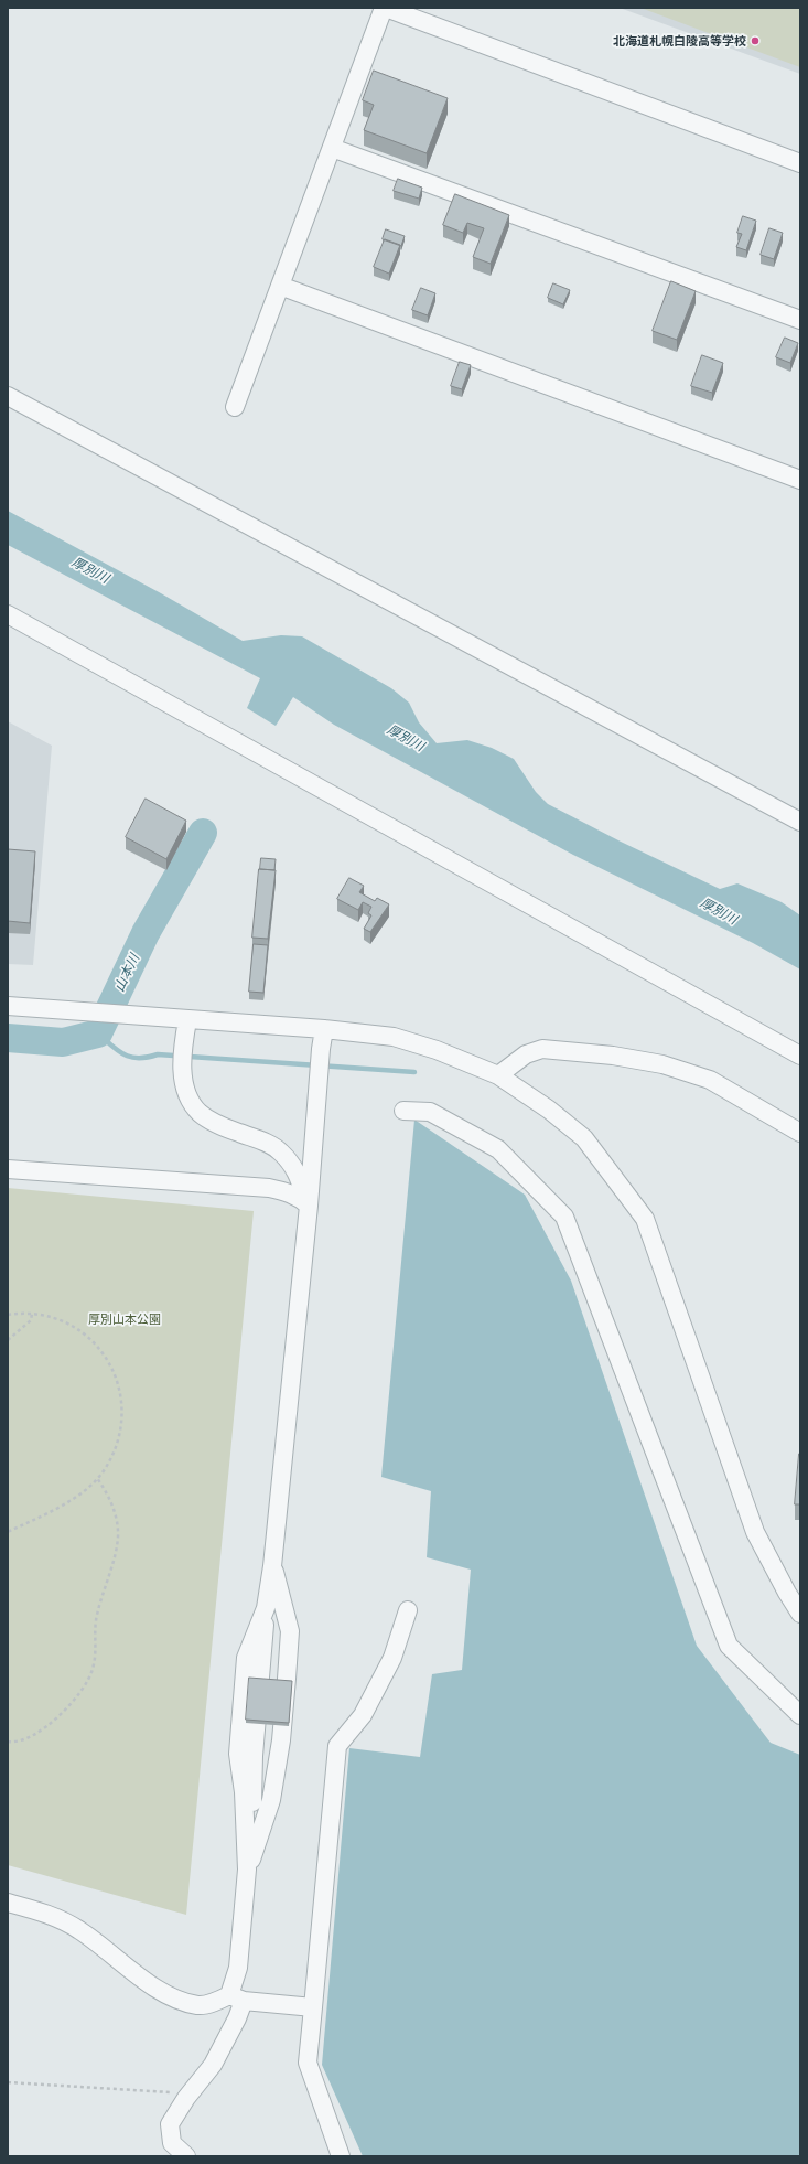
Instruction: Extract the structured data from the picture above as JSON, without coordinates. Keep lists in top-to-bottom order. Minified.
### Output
{"water":["厚別川","山本川"],"parks":["厚別山本公園"],"places":["北海道札幌白陵高等学校"]}
